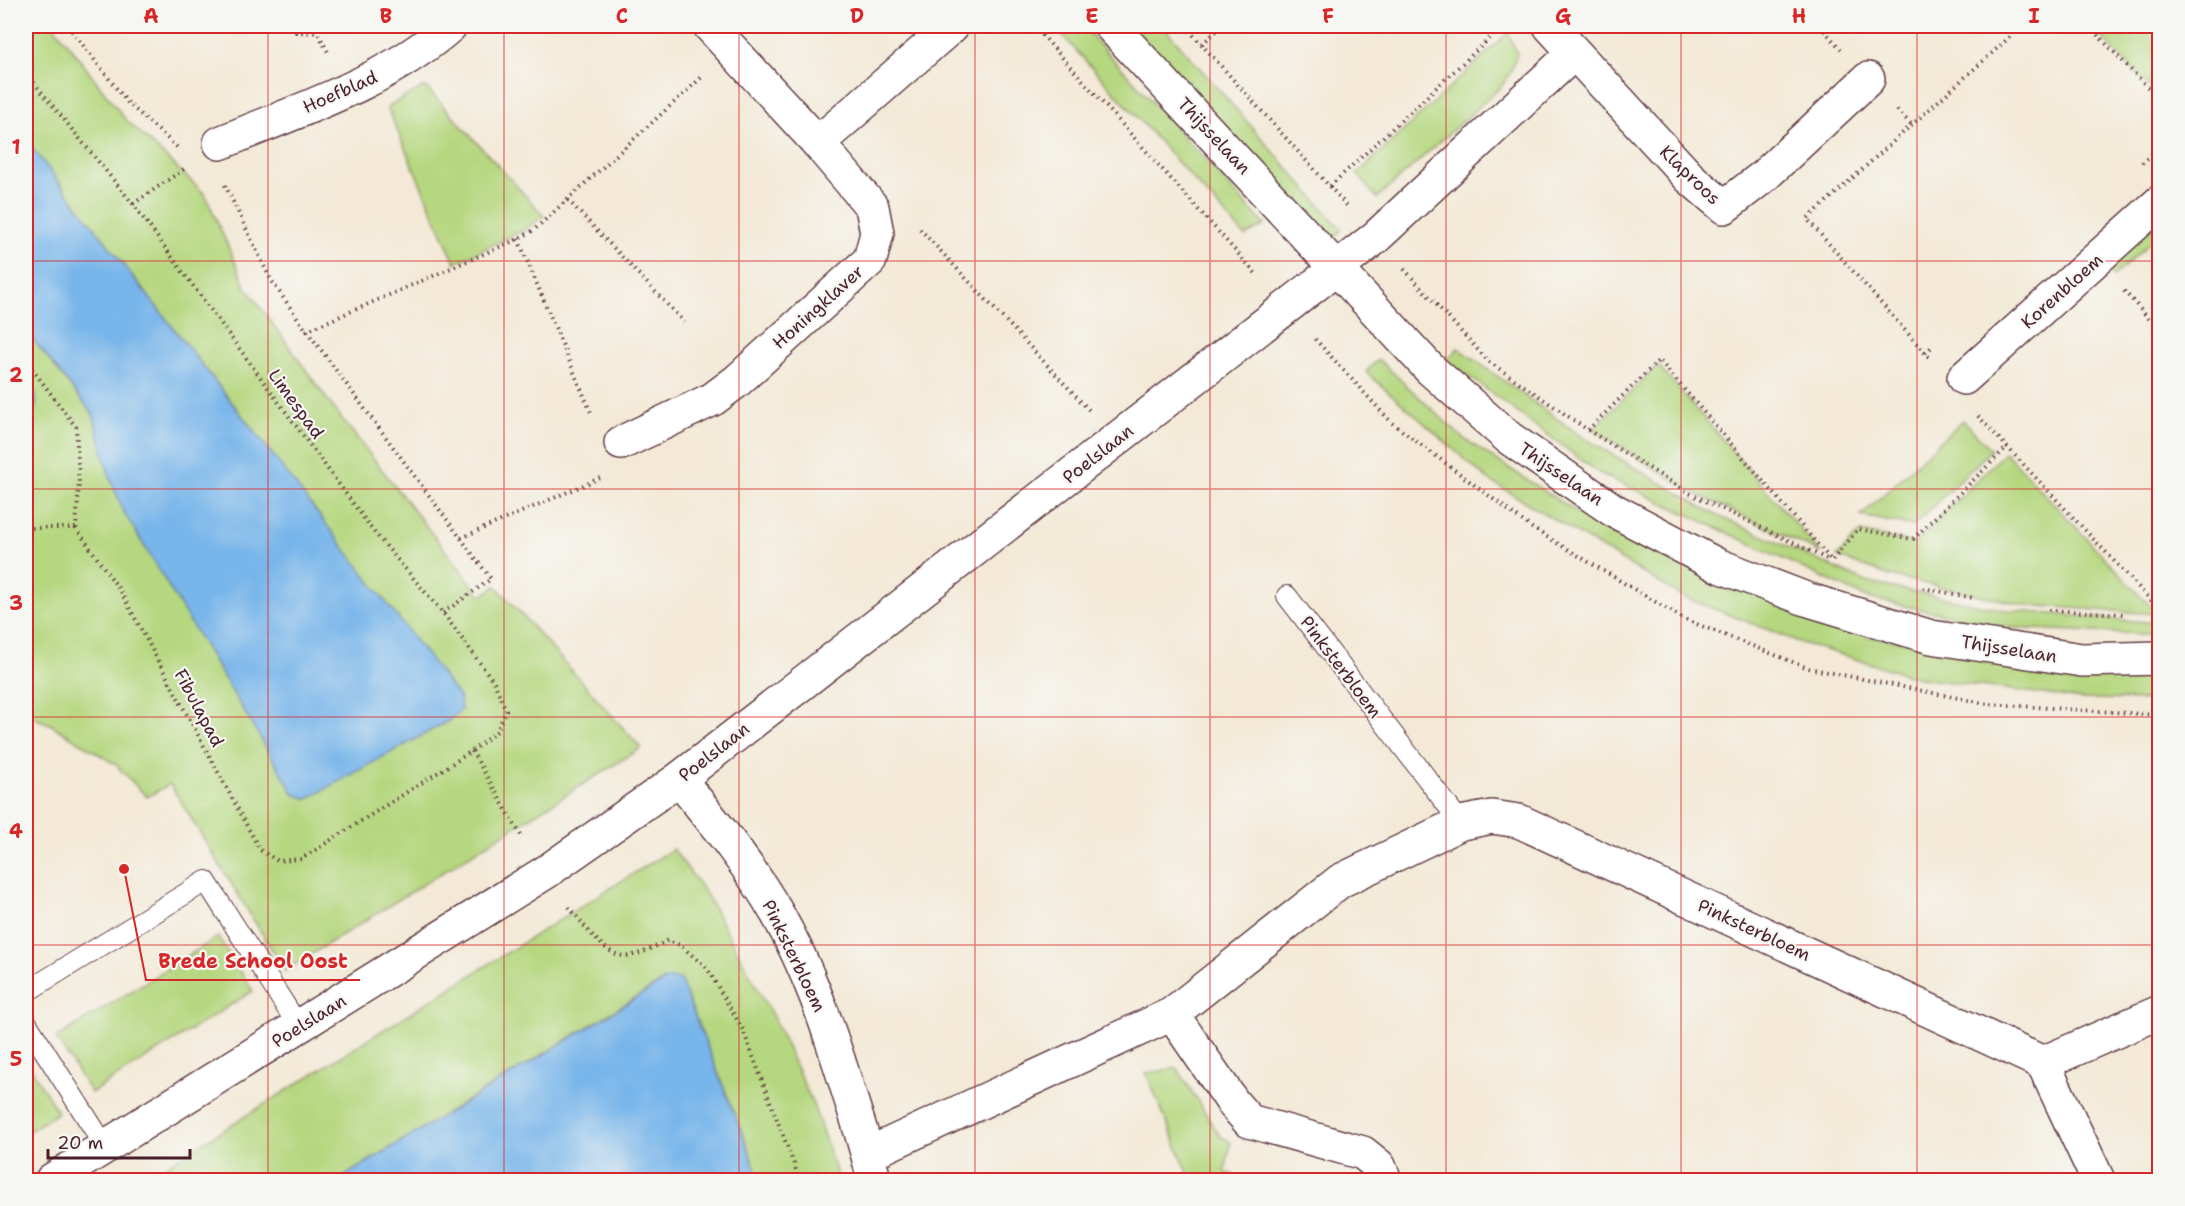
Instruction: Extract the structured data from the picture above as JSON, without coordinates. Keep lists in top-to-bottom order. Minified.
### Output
{"streets":{"street":["Hoefblad","Thijsselaan","Klaproos","Korenbloem","Honingklaver","Poelslaan","Pinksterbloem"],"path":["Limespad","Fibulapad"]},"crossings":[["Thijsselaan","Poelslaan"],["Limespad","Fibulapad"],["Poelslaan","Pinksterbloem"]],"places":["Brede School Oost"],"scale_bar":"20 m","grid":{"columns":["A","B","C","D","E","F","G","H","I"],"rows":["1","2","3","4","5"]}}
